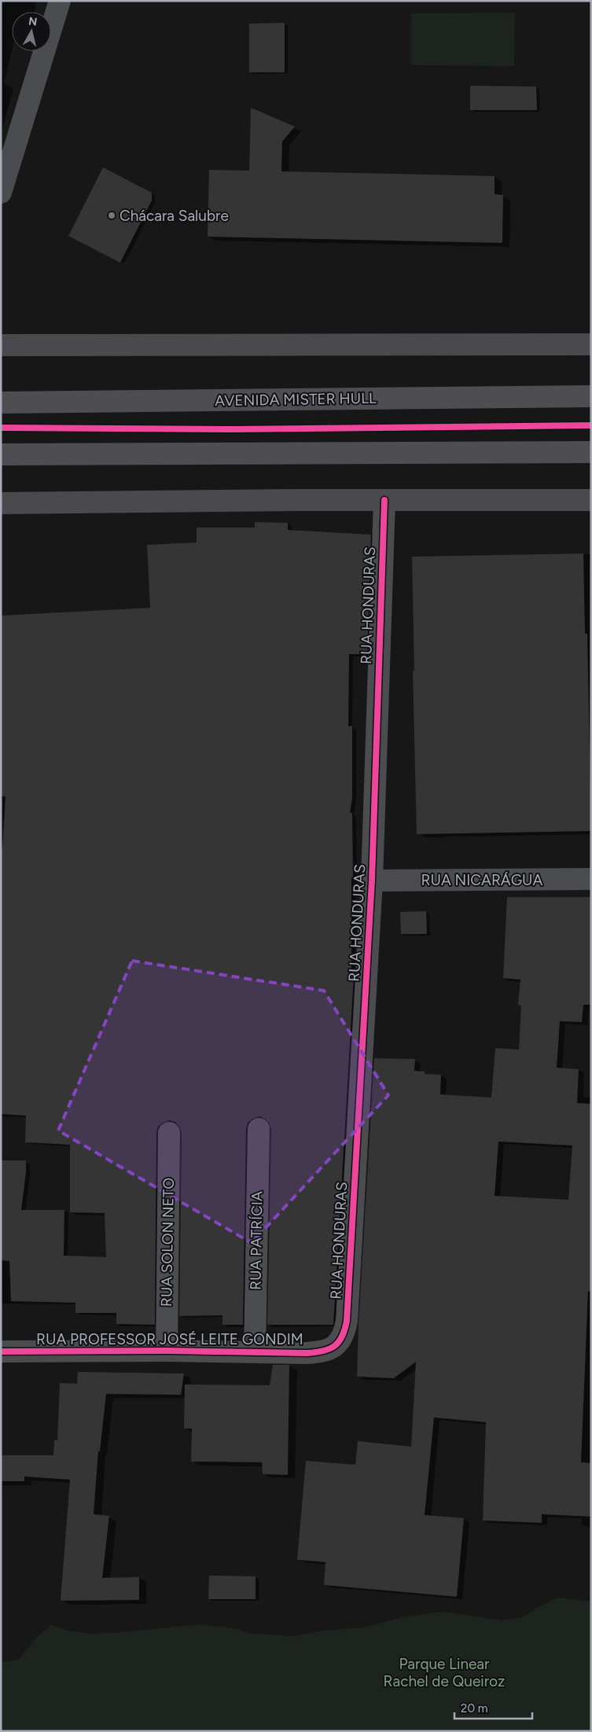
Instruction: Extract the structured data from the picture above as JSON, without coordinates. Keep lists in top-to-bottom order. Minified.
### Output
{"streets":{"highway":["AVENIDA MISTER HULL"],"street":["RUA HONDURAS","RUA NICARÁGUA","RUA PATRÍCIA","RUA SOLON NETO","RUA PROFESSOR JOSÉ LEITE GONDIM"]},"crossings":[["RUA HONDURAS","RUA NICARÁGUA"],["RUA HONDURAS","RUA PROFESSOR JOSÉ LEITE GONDIM"],["RUA PATRÍCIA","RUA PROFESSOR JOSÉ LEITE GONDIM"],["RUA SOLON NETO","RUA PROFESSOR JOSÉ LEITE GONDIM"]],"parks":["Parque Linear Rachel de Queiroz"],"places":["Chácara Salubre"],"scale_bar":"20 m","north":"top"}
